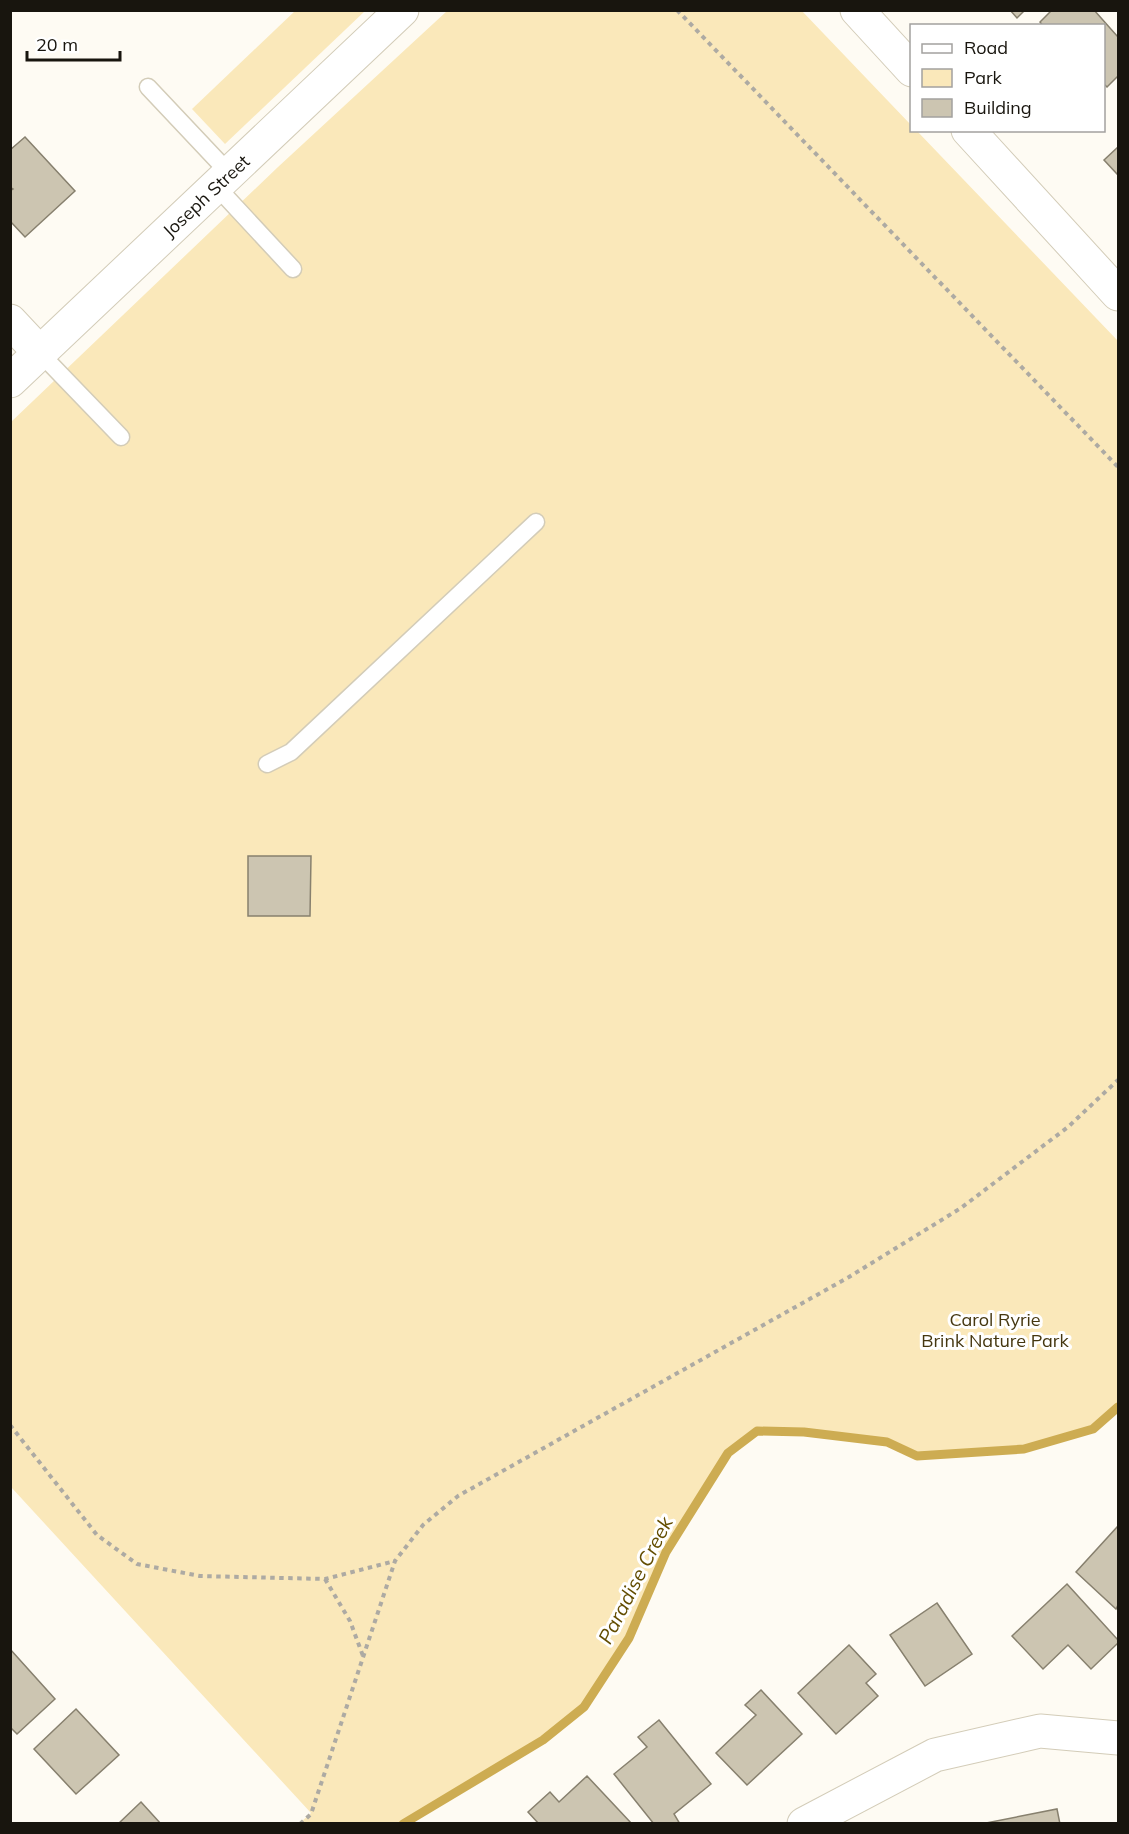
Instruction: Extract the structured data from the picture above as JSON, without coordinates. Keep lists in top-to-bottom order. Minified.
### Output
{"streets":{"street":["Joseph Street"]},"water":["Paradise Creek"],"parks":["Carol Ryrie Brink Nature Park"],"legend":["Road","Park","Building"],"scale_bar":"20 m"}
